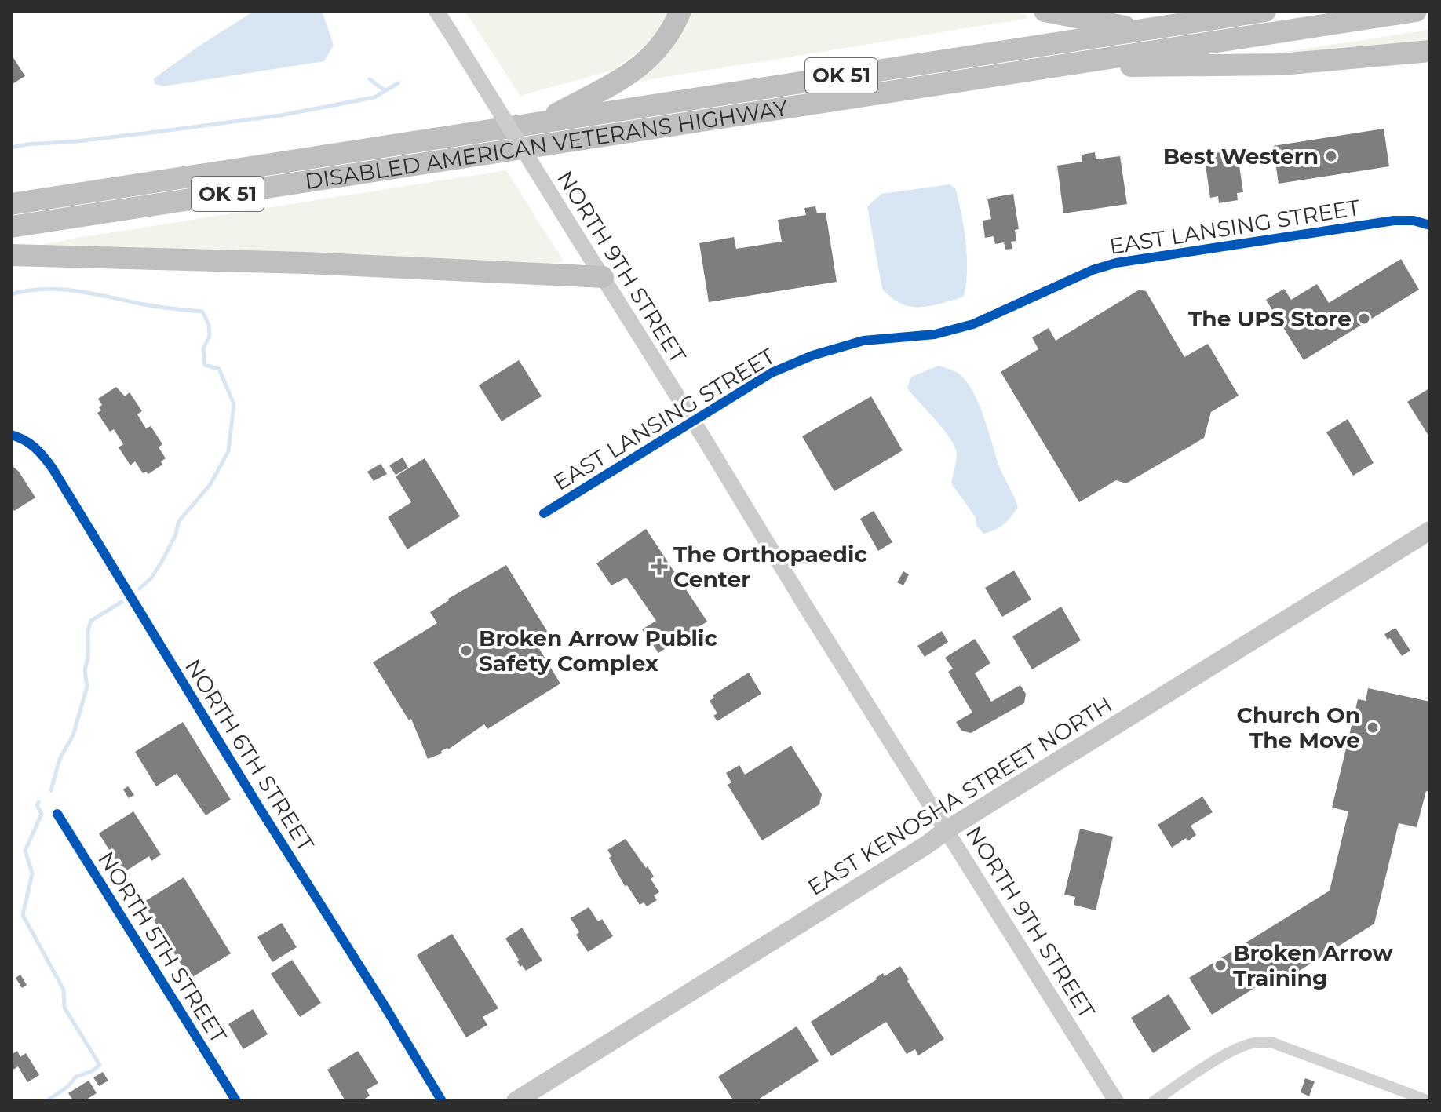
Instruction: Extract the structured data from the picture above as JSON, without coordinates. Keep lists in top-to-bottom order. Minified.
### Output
{"streets":{"highway":["OK 51","DISABLED AMERICAN VETERANS HIGHWAY"],"main road":["NORTH 9TH STREET","EAST KENOSHA STREET NORTH"],"street":["EAST LANSING STREET","NORTH 6TH STREET","NORTH 5TH STREET"]},"crossings":[["EAST LANSING STREET","NORTH 9TH STREET"],["NORTH 9TH STREET","EAST KENOSHA STREET NORTH"]],"places":{"other":["Best Western","The UPS Store","Broken Arrow Public Safety Complex","Church On The Move","Broken Arrow Training"],"health":["The Orthopaedic Center"]}}
